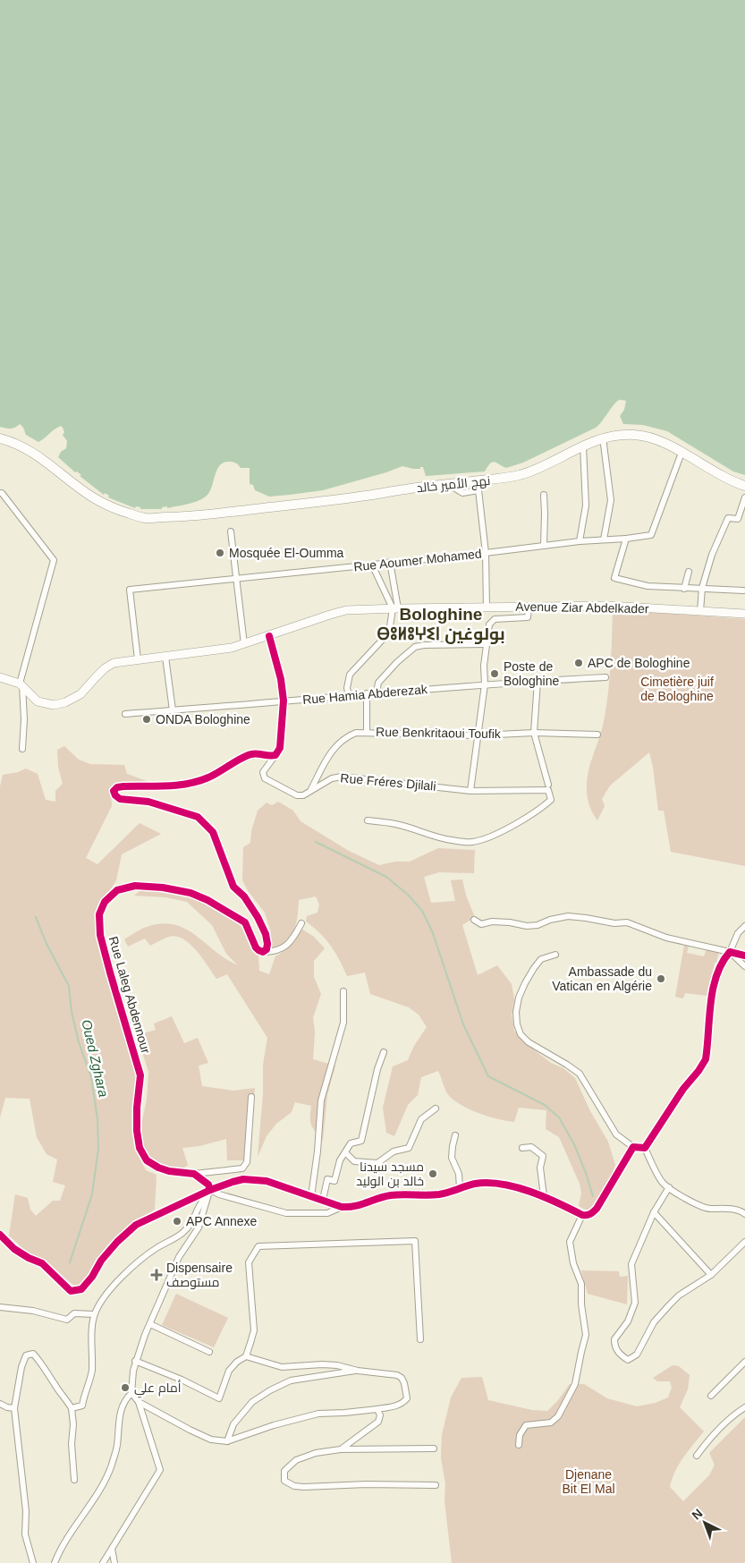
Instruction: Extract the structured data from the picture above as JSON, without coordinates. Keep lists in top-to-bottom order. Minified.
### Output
{"streets":{"main road":["نهج الأمير خالد","Avenue Ziar Abdelkader"],"street":["Rue Aoumer Mohamed","Rue Hamia Abderezak","Rue Benkritaoui Toufik","Rue Fréres Djilali","Rue Laleg Abdennour"]},"crossings":[["نهج الأمير خالد","Rue Aoumer Mohamed"],["Rue Aoumer Mohamed","Avenue Ziar Abdelkader"],["Rue Benkritaoui Toufik","Rue Fréres Djilali"]],"districts":["Bologhine ⴱⵓⵍⵓⵖⵉⵏ بولوغين"],"water":["Oued Zghara"],"parks":["Cimetière juif de Bologhine","Djenane Bit El Mal"],"places":{"other":["Mosquée El-Oumma","APC de Bologhine","Poste de Bologhine","ONDA Bologhine","Ambassade du Vatican en Algérie","مسجد سيدنا خالد بن الوليد","APC Annexe","أمام علي"],"health":["Dispensaire مستوصف"]},"north":"top left"}
